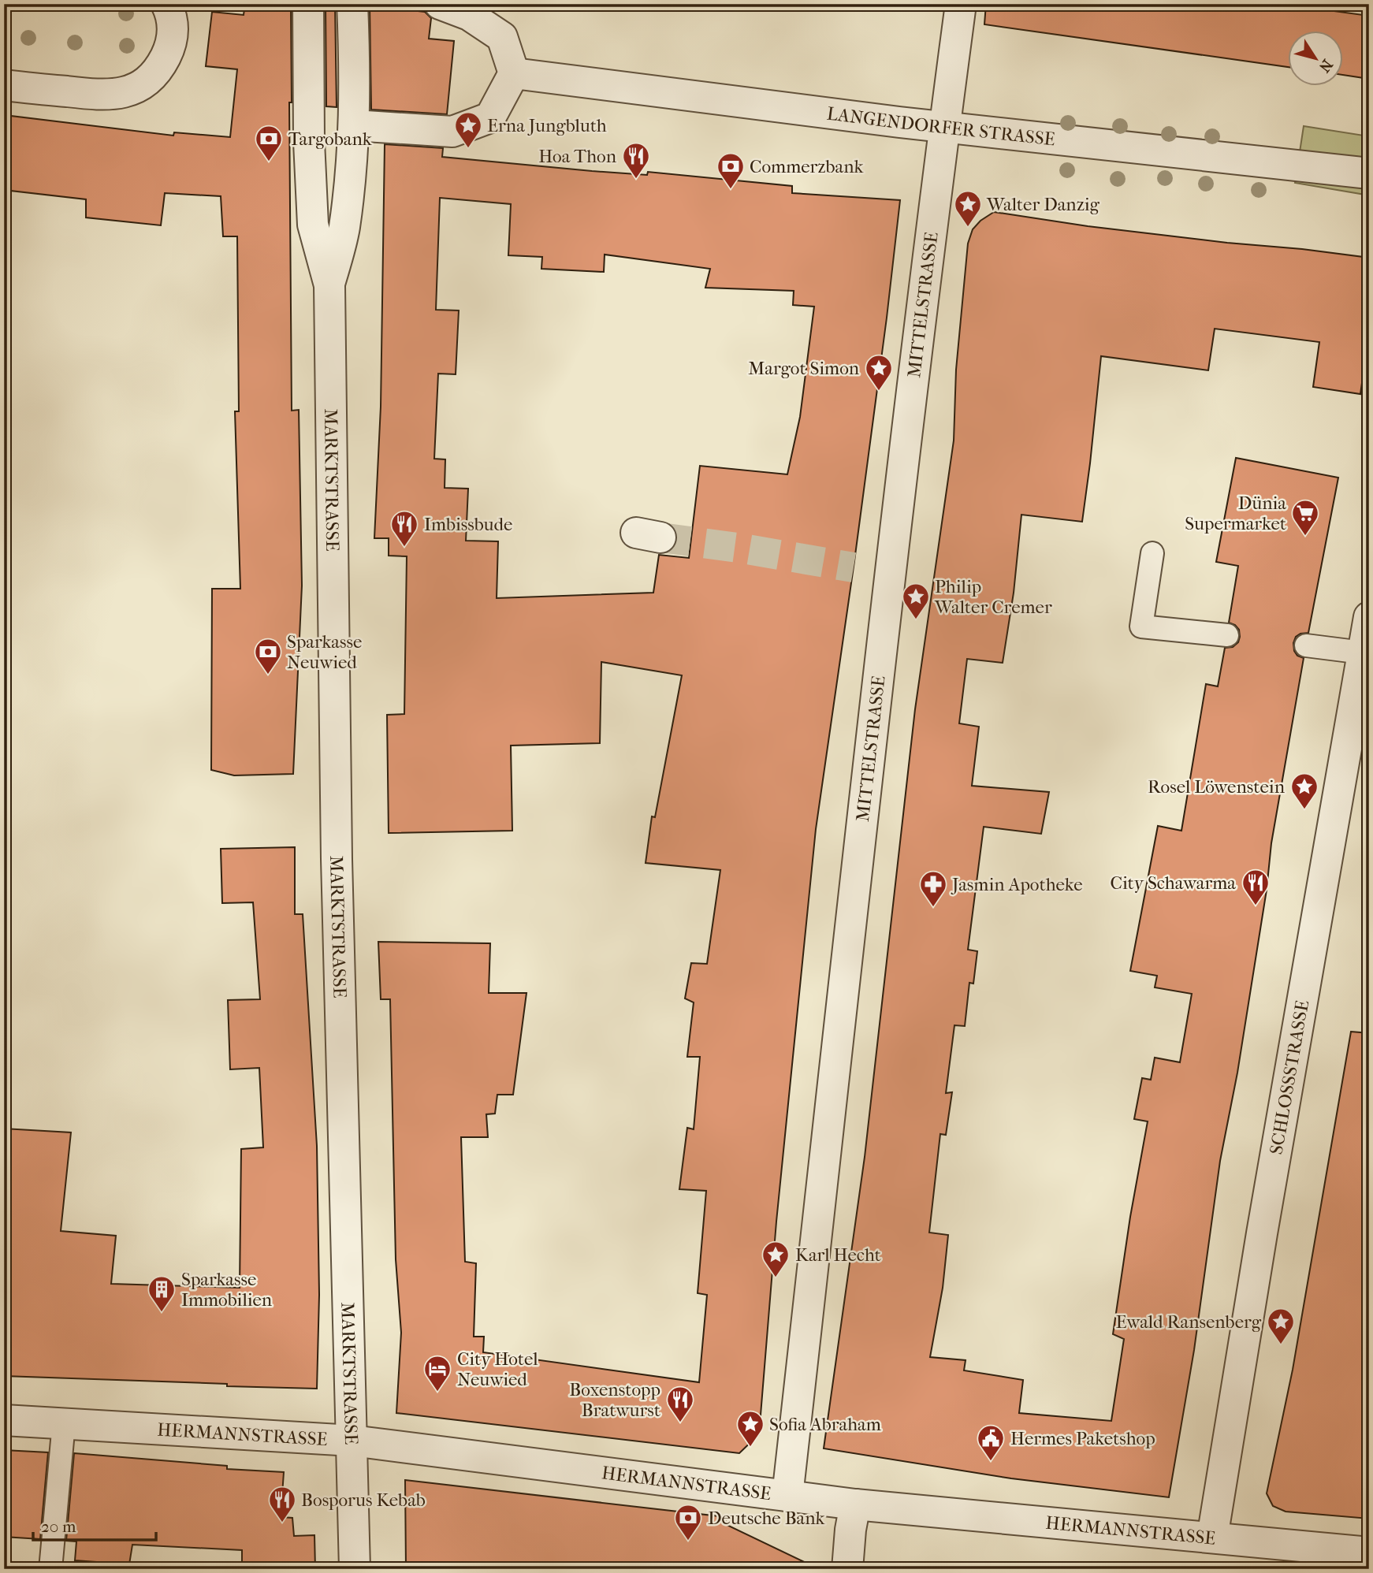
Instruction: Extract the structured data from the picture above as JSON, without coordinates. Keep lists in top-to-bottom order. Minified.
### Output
{"streets":{"street":["LANGENDORFER STRASSE","MITTELSTRASSE","MARKTSTRASSE","SCHLOSSSTRASSE","HERMANNSTRASSE"]},"crossings":[["LANGENDORFER STRASSE","MITTELSTRASSE"],["MITTELSTRASSE","HERMANNSTRASSE"],["MARKTSTRASSE","HERMANNSTRASSE"],["SCHLOSSSTRASSE","HERMANNSTRASSE"]],"places":{"place":["Erna Jungbluth","Walter Danzig","Margot Simon","Philip Walter Cremer","Rosel Löwenstein","Karl Hecht","Ewald Ransenberg","Sofia Abraham"],"bank":["Targobank","Commerzbank","Sparkasse Neuwied","Deutsche Bank"],"restaurant":["Hoa Thon","Imbissbude","City Schawarma","Boxenstopp Bratwurst","Bosporus Kebab"],"supermarket":["Dünia Supermarket"],"pharmacy":["Jasmin Apotheke"],"building":["Sparkasse Immobilien"],"hotel":["City Hotel Neuwied"],"public building":["Hermes Paketshop"]},"scale_bar":"20 m","north":"bottom right"}
